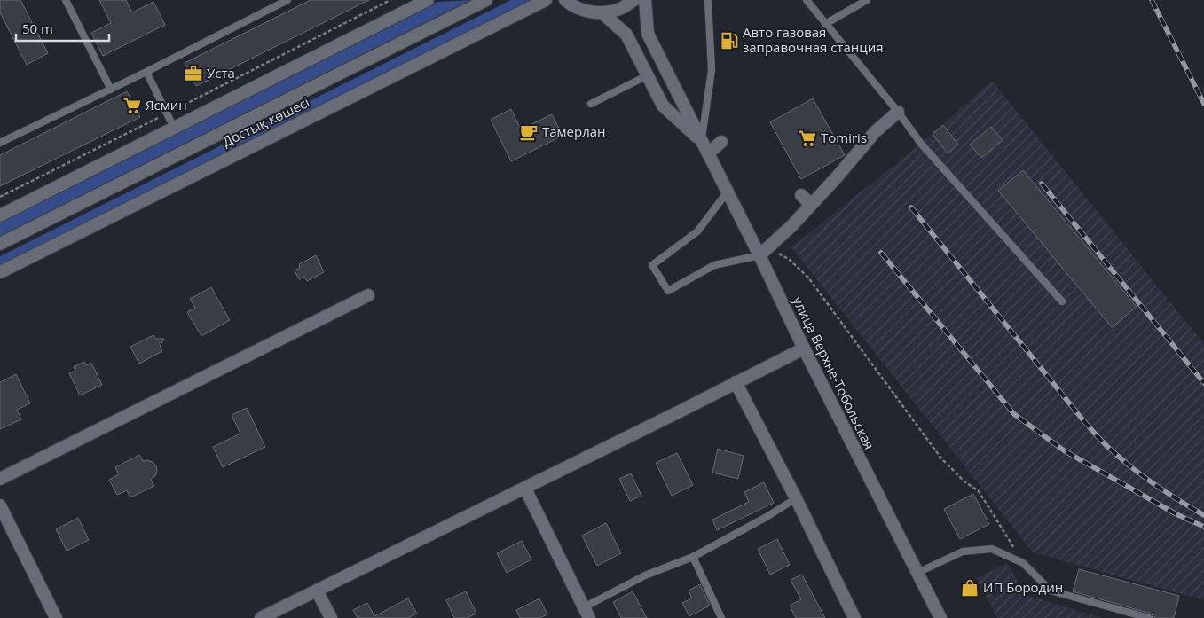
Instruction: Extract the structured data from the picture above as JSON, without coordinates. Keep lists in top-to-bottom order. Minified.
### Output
{"streets":{"street":["Достық көшесі","улица Верхне-Тобольская"]},"places":{"fuel station":["Авто газовая заправочная станция"],"office":["Уста"],"supermarket":["Ясмин","Tomiris"],"cafe":["Тамерлан"],"shop":["ИП Бородин"]},"scale_bar":"50 m"}
